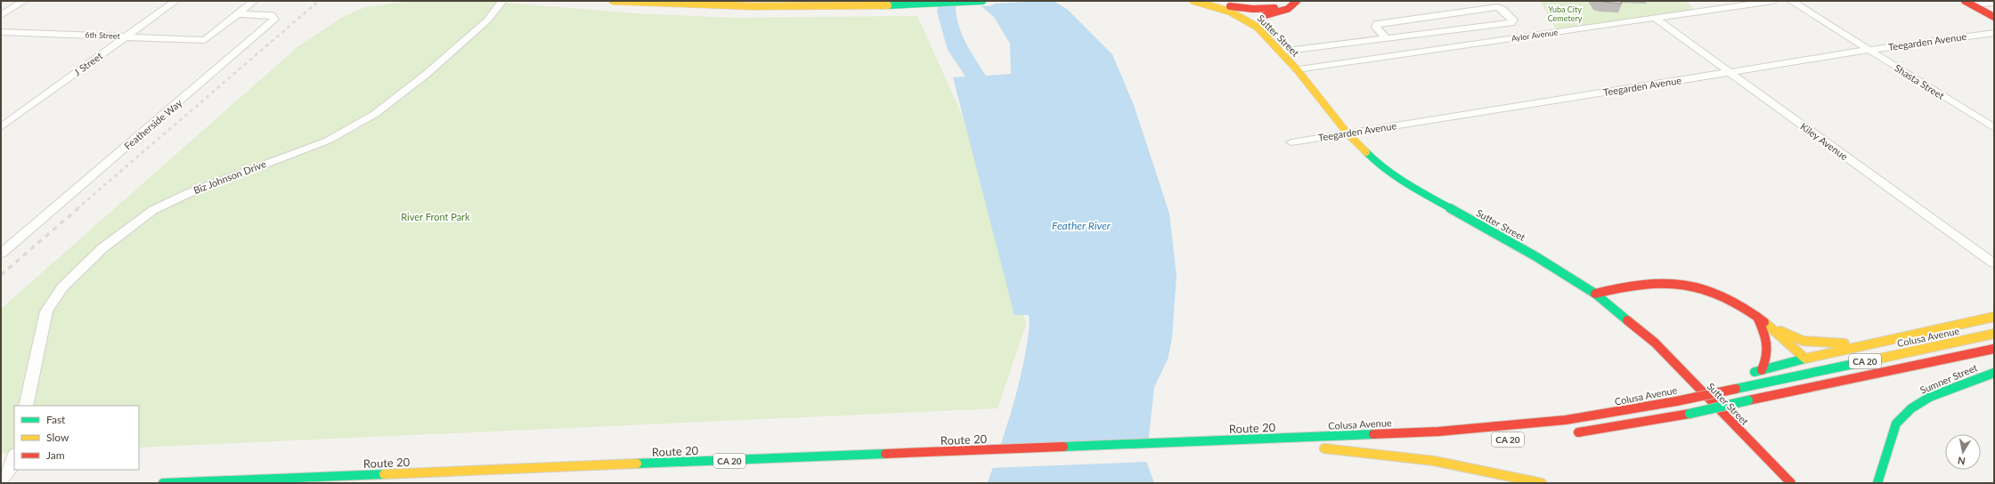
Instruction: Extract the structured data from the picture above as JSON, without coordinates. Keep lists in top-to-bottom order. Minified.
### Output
{"streets":{"main road":["Sutter Street","Colusa Avenue","CA 20","Sumner Street","Route 20"],"street":["6th Street","Aylor Avenue","Teegarden Avenue","J Street","Shasta Street","Featherside Way","Kiley Avenue","Biz Johnson Drive"]},"crossings":[["6th Street","J Street"],["6th Street","Featherside Way"],["Sutter Street","Aylor Avenue"],["Sutter Street","Teegarden Avenue"],["Aylor Avenue","Kiley Avenue"],["Teegarden Avenue","Shasta Street"],["Teegarden Avenue","Kiley Avenue"],["Colusa Avenue","Route 20"]],"water":["Feather River"],"parks":["Yuba City Cemetery","River Front Park"],"legend":["Fast","Slow","Jam"],"north":"bottom"}
